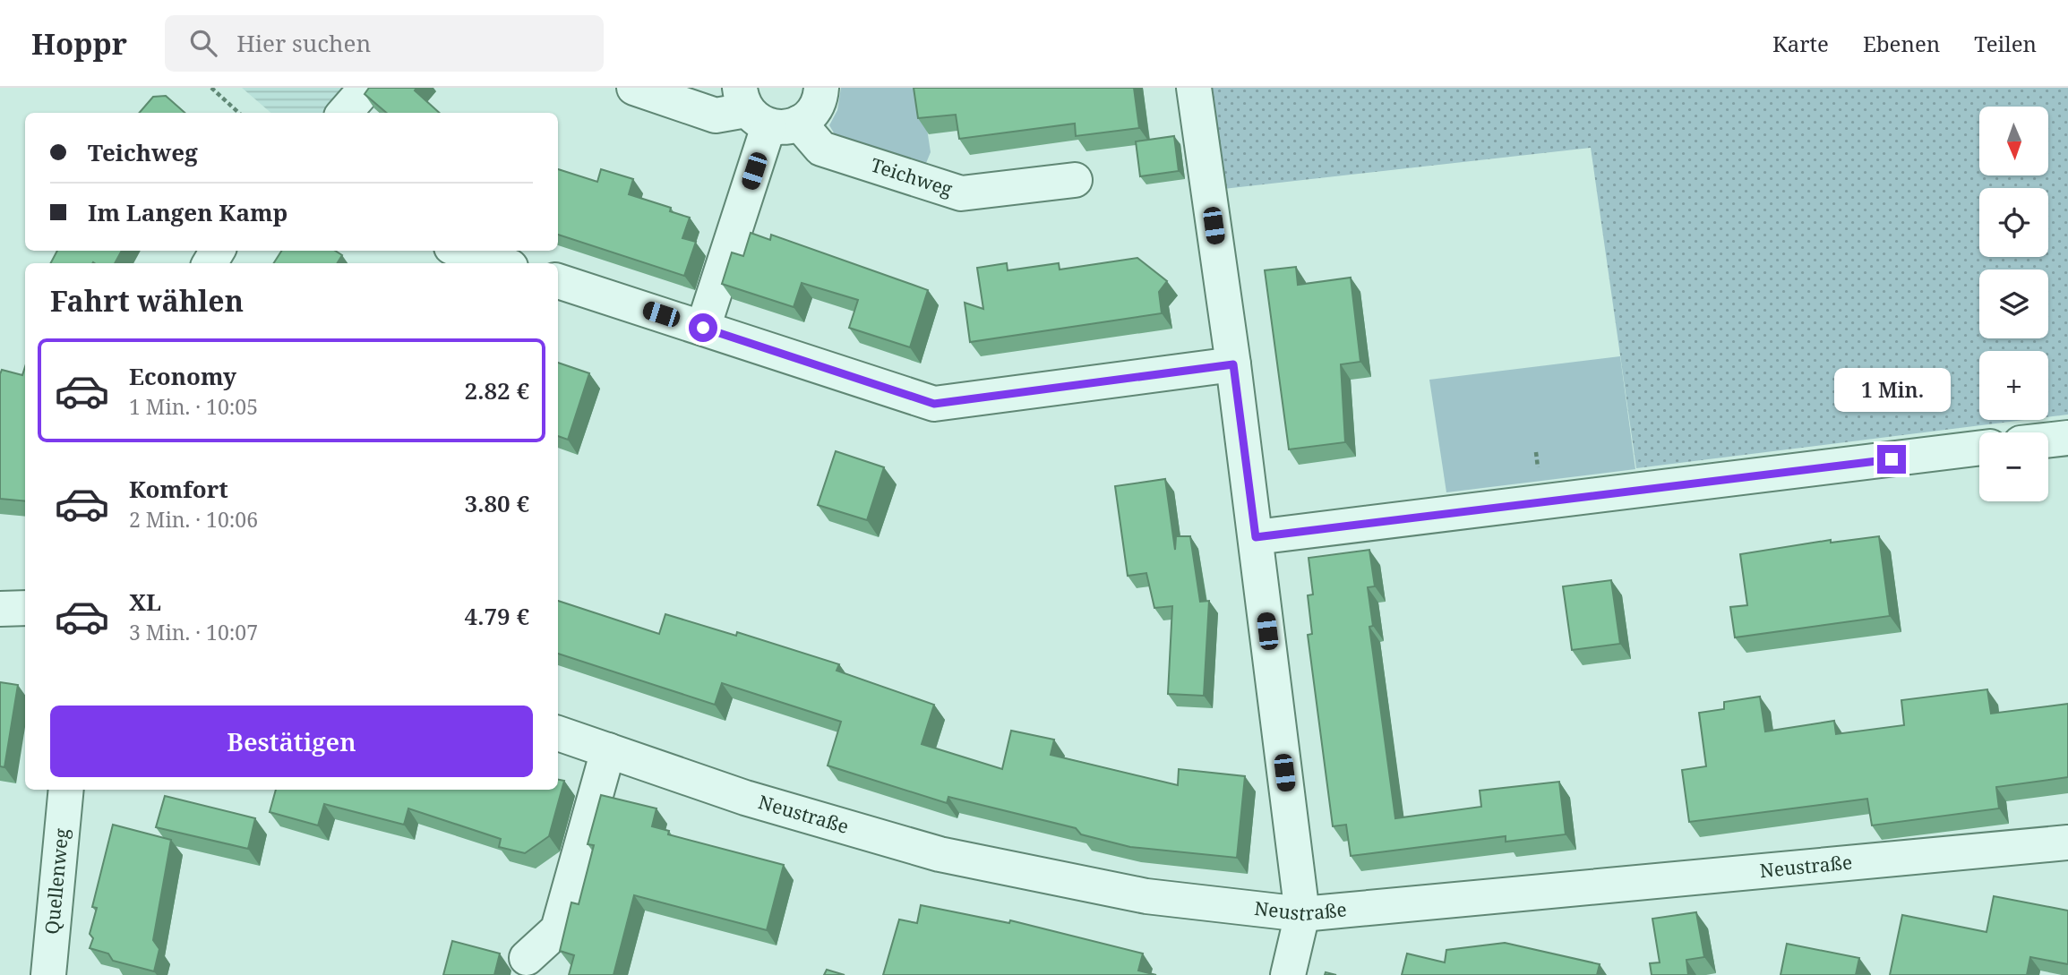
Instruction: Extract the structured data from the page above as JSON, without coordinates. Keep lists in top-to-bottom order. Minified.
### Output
{"streets":{"street":["Teichweg","Neustraße","Quellenweg"]},"north":"bottom","page":{"header":"Hoppr","search":"Hier suchen","nav":["Karte","Ebenen","Teilen"],"map_buttons":["+","−"],"banner":["Teichweg","Im Langen Kamp"],"heading":"Fahrt wählen","list":[{"name":"Economy","note":"1 Min. · 10:05","value":"2.82 €"},{"name":"Komfort","note":"2 Min. · 10:06","value":"3.80 €"},{"name":"XL","note":"3 Min. · 10:07","value":"4.79 €"}],"bubble":"1 Min.","buttons":"Bestätigen"}}
